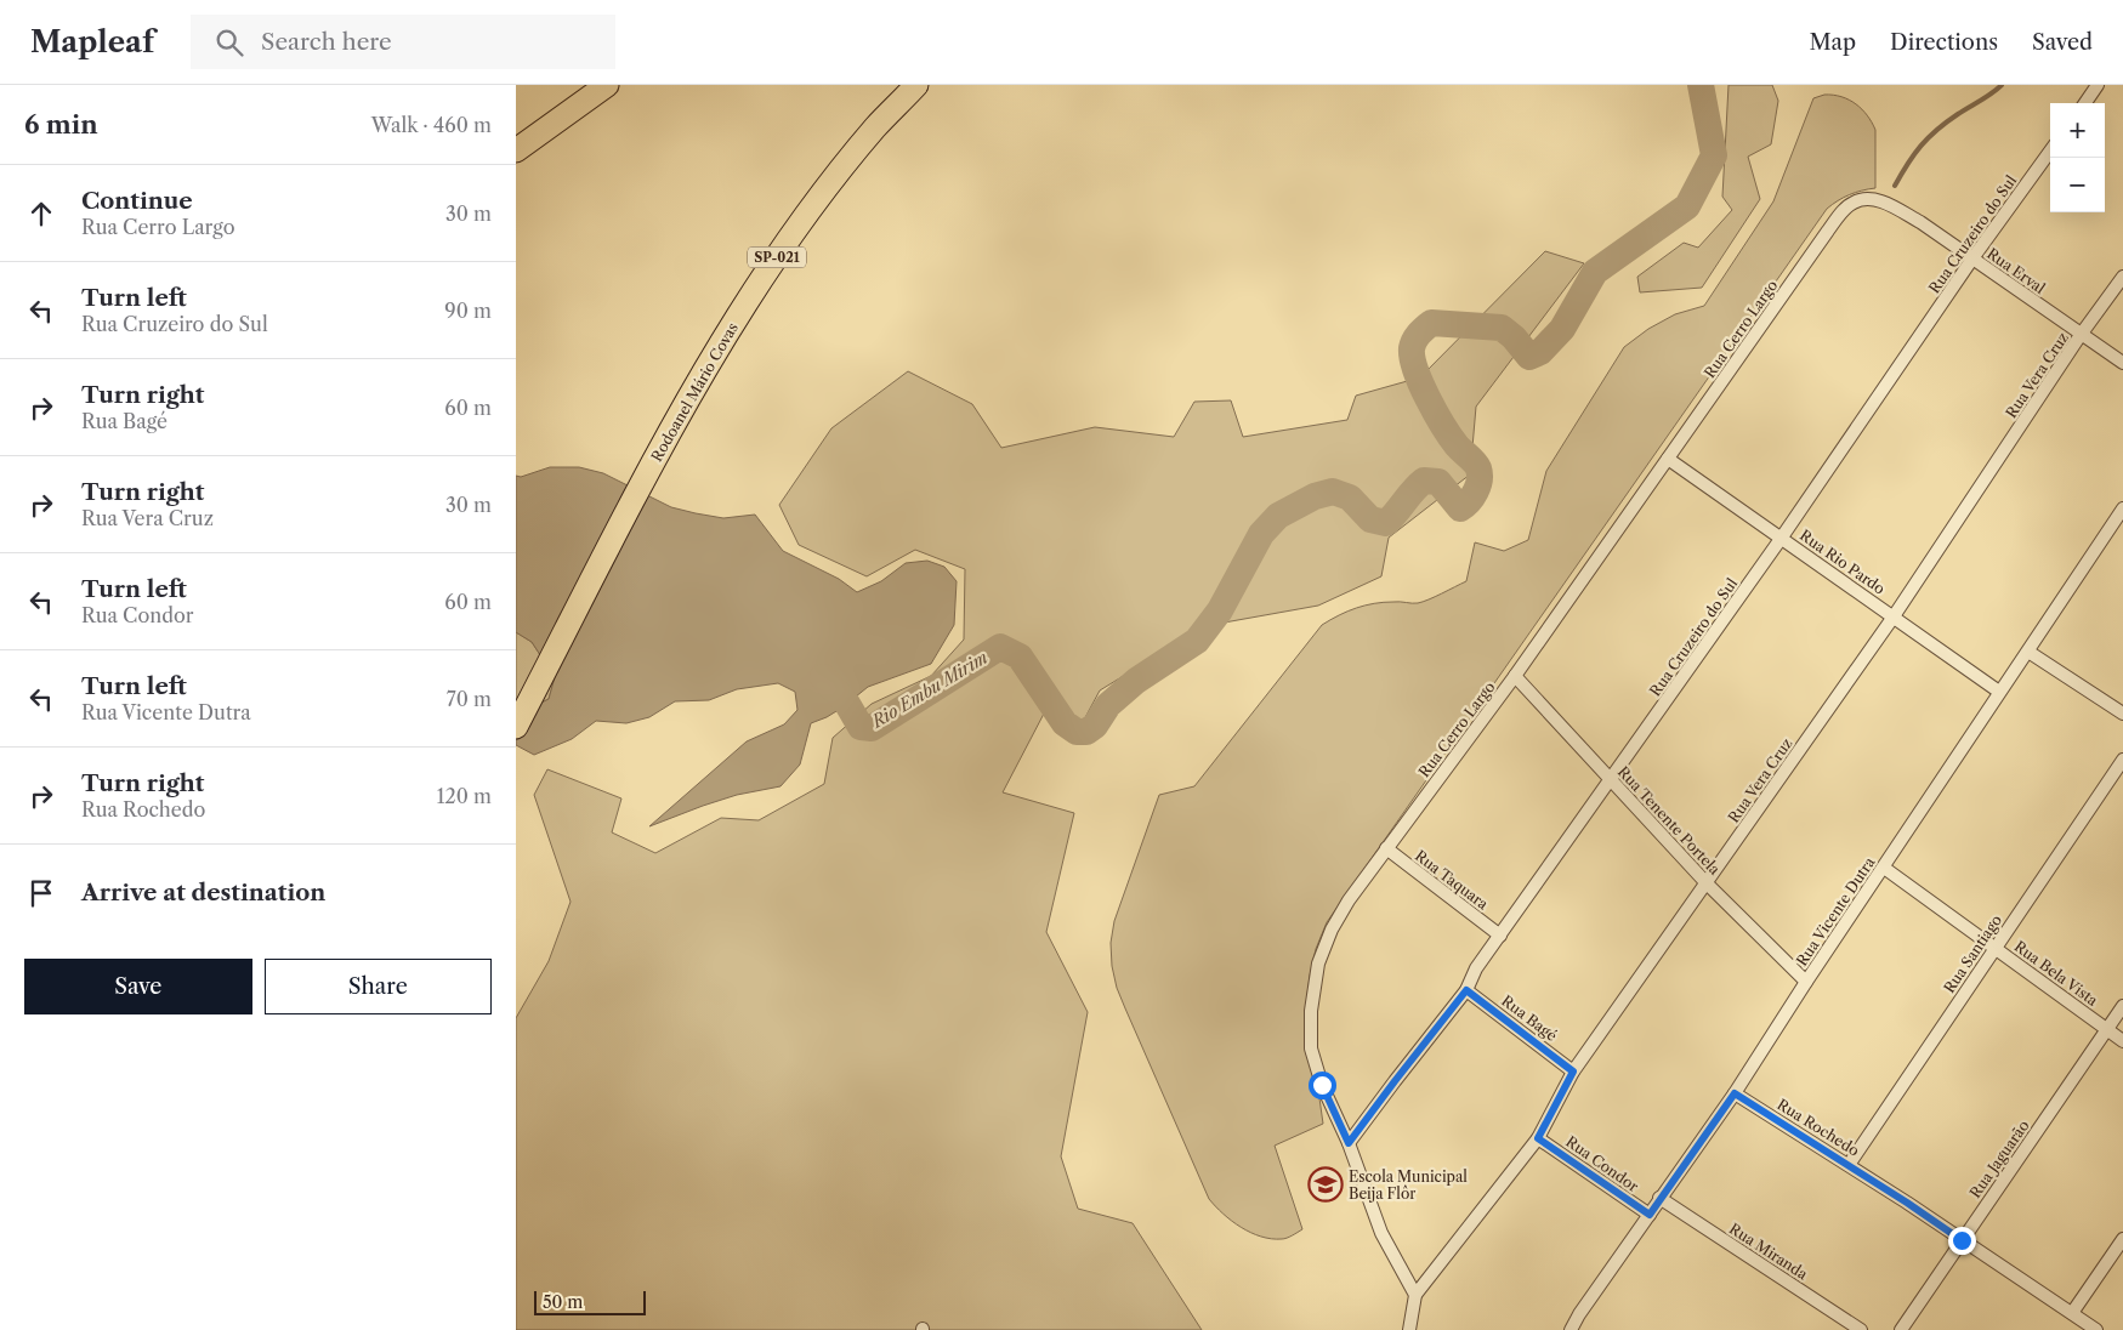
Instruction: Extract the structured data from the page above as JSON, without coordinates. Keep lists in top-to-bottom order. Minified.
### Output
{"streets":{"highway":["SP-021","Rodoanel Mário Covas"],"street":["Rua Cruzeiro do Sul","Rua Erval","Rua Cerro Largo","Rua Vera Cruz","Rua Rio Pardo","Rua Tenente Portela","Rua Taquara","Rua Vicente Dutra","Rua Santiago","Rua Bela Vista","Rua Bagé","Rua Rochedo","Rua Jaguarão","Rua Condor","Rua Miranda"]},"crossings":[["Rua Cruzeiro do Sul","Rua Erval"],["Rua Cruzeiro do Sul","Rua Cerro Largo"],["Rua Cruzeiro do Sul","Rua Rio Pardo"],["Rua Cruzeiro do Sul","Rua Tenente Portela"],["Rua Cruzeiro do Sul","Rua Taquara"],["Rua Cruzeiro do Sul","Rua Bagé"],["Rua Erval","Rua Cerro Largo"],["Rua Erval","Rua Vera Cruz"],["Rua Cerro Largo","Rua Vera Cruz"],["Rua Cerro Largo","Rua Rio Pardo"],["Rua Cerro Largo","Rua Tenente Portela"],["Rua Cerro Largo","Rua Taquara"],["Rua Vera Cruz","Rua Rio Pardo"],["Rua Vera Cruz","Rua Tenente Portela"],["Rua Vera Cruz","Rua Bagé"],["Rua Vera Cruz","Rua Condor"],["Rua Rio Pardo","Rua Vicente Dutra"],["Rua Tenente Portela","Rua Vicente Dutra"],["Rua Vicente Dutra","Rua Bela Vista"],["Rua Vicente Dutra","Rua Rochedo"],["Rua Vicente Dutra","Rua Condor"],["Rua Vicente Dutra","Rua Miranda"],["Rua Santiago","Rua Bela Vista"],["Rua Santiago","Rua Rochedo"],["Rua Bela Vista","Rua Jaguarão"],["Rua Rochedo","Rua Jaguarão"]],"water":["Rio Embu Mirim"],"places":{"school or university":["Escola Municipal Beija Flôr"]},"scale_bar":"50 m","page":{"header":"Mapleaf","search":"Search here","nav":["Map","Directions","Saved"],"heading":["6 min","Walk · 460 m"],"map_buttons":["+","−"],"list":[["Continue","Rua Cerro Largo","30 m"],["Turn left","Rua Cruzeiro do Sul","90 m"],["Turn right","Rua Bagé","60 m"],["Turn right","Rua Vera Cruz","30 m"],["Turn left","Rua Condor","60 m"],["Turn left","Rua Vicente Dutra","70 m"],["Turn right","Rua Rochedo","120 m"],"Arrive at destination"],"buttons":["Save","Share"],"scale":"50 m"}}
